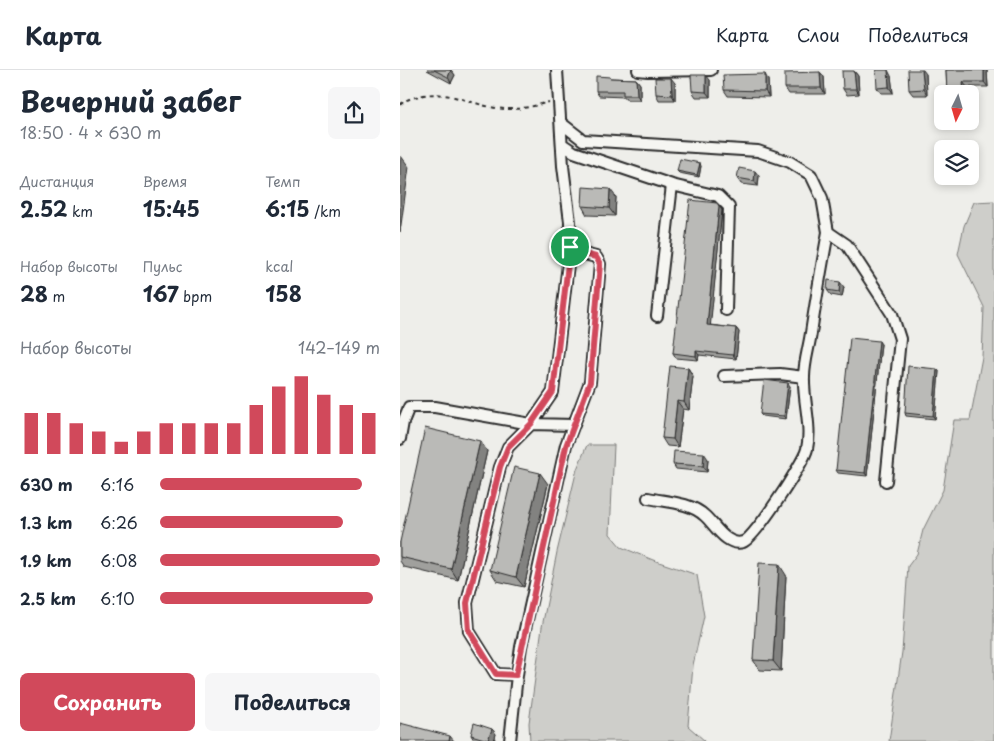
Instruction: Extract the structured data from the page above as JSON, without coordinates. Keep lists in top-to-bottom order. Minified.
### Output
{"north":"bottom","page":{"header":"Карта","nav":["Карта","Слои","Поделиться"],"heading":["Вечерний забег","18:50 · 4 × 630 m"],"stats":[["Дистанция","2.52 km"],["Время","15:45"],["Темп","6:15 /km"],["Набор высоты","28 m"],["Пульс","167 bpm"],["kcal","158"]],"chart":["Набор высоты","142–149 m"],"list":[{"name":"630 m","note":"6:16"},{"name":"1.3 km","note":"6:26"},{"name":"1.9 km","note":"6:08"},{"name":"2.5 km","note":"6:10"}],"buttons":["Сохранить","Поделиться"]}}
